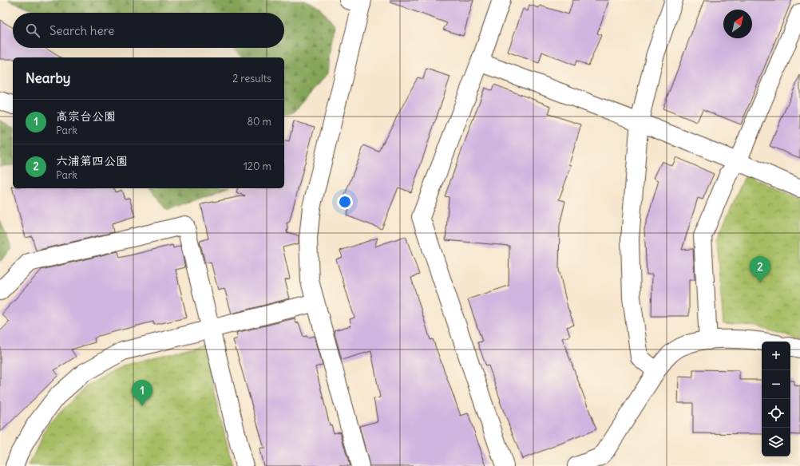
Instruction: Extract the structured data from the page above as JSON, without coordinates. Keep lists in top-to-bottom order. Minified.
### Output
{"north":"top right","page":{"search":"Search here","heading":["Nearby","2 results"],"list":[{"mark":"1","name":"高宗台公園","note":"Park","value":"80 m"},{"mark":"2","name":"六浦第四公園","note":"Park","value":"120 m"}],"pins":["2","1"],"map_buttons":["+","−"]}}
